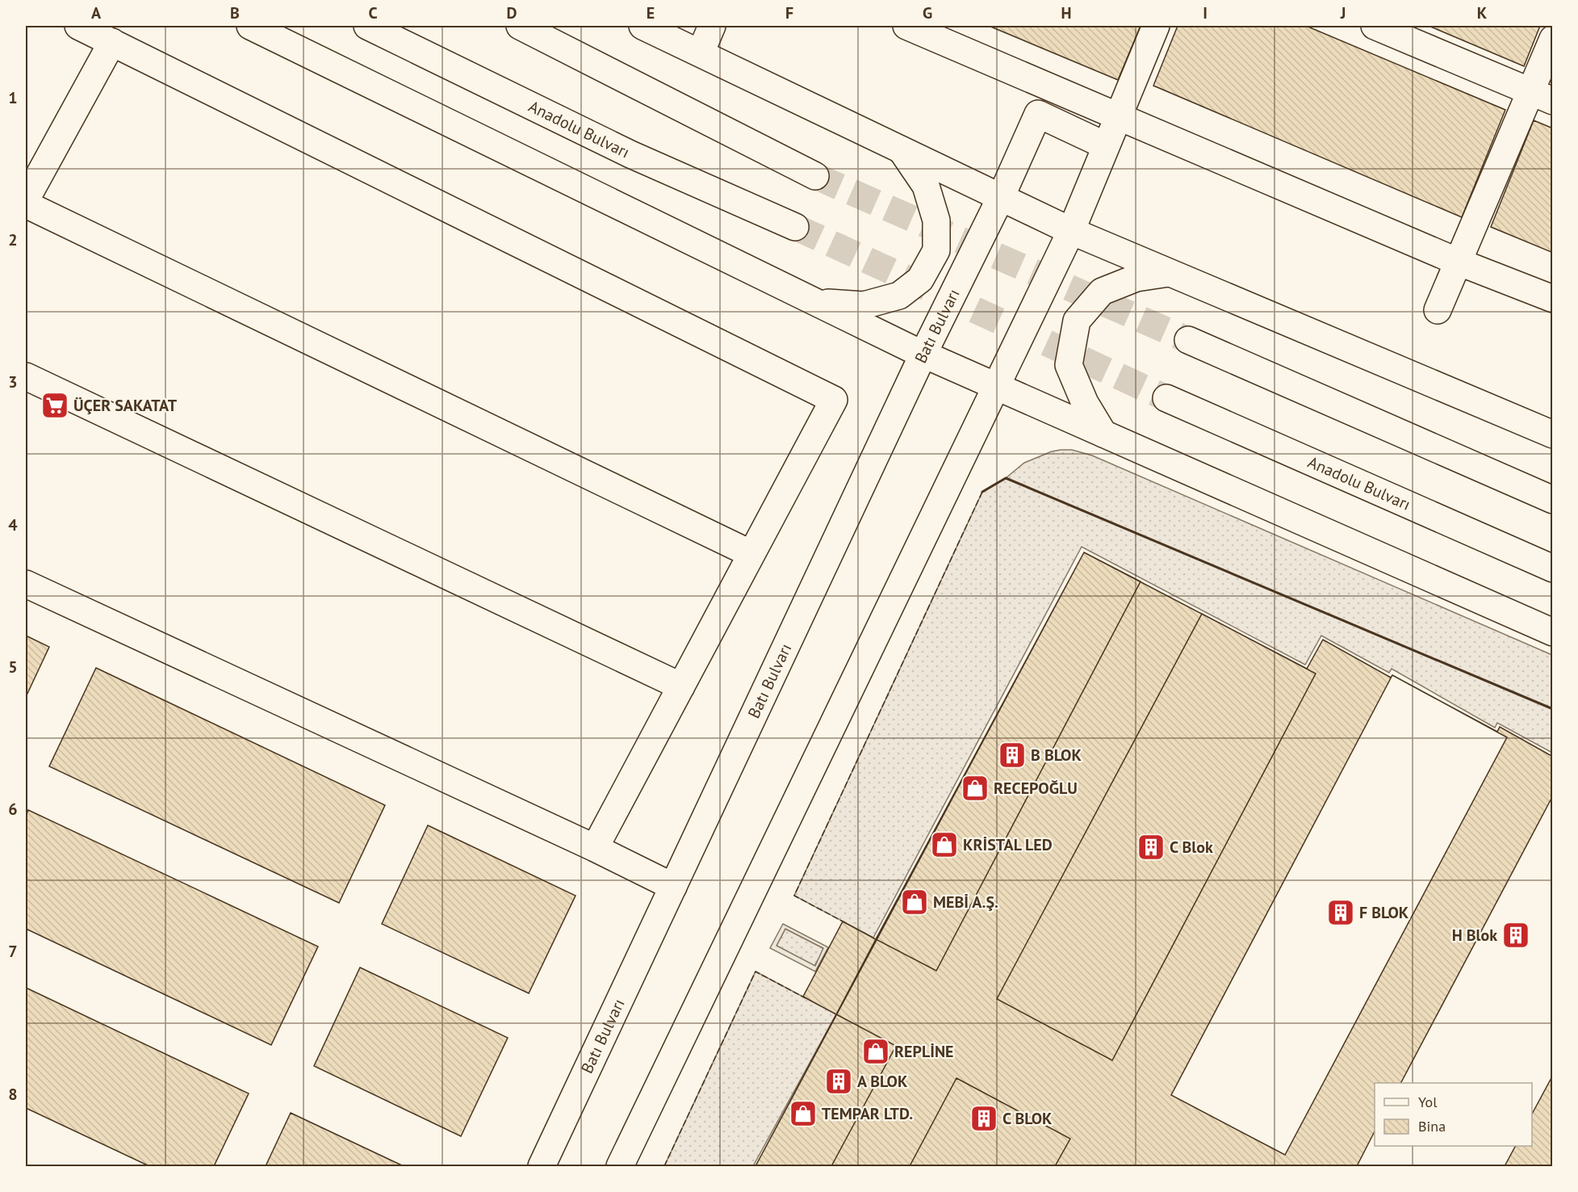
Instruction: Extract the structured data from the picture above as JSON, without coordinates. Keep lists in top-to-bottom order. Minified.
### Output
{"streets":{"main road":["Anadolu Bulvarı","Batı Bulvarı"]},"places":{"supermarket":["ÜÇER SAKATAT"],"building":["B BLOK","C Blok","F BLOK","H Blok","A BLOK","C BLOK"],"shop":["RECEPOĞLU","KRİSTAL LED","MEBİ A.Ş.","REPLİNE","TEMPAR LTD."]},"legend":["Yol","Bina"],"grid":{"columns":["A","B","C","D","E","F","G","H","I","J","K"],"rows":["1","2","3","4","5","6","7","8"]}}
